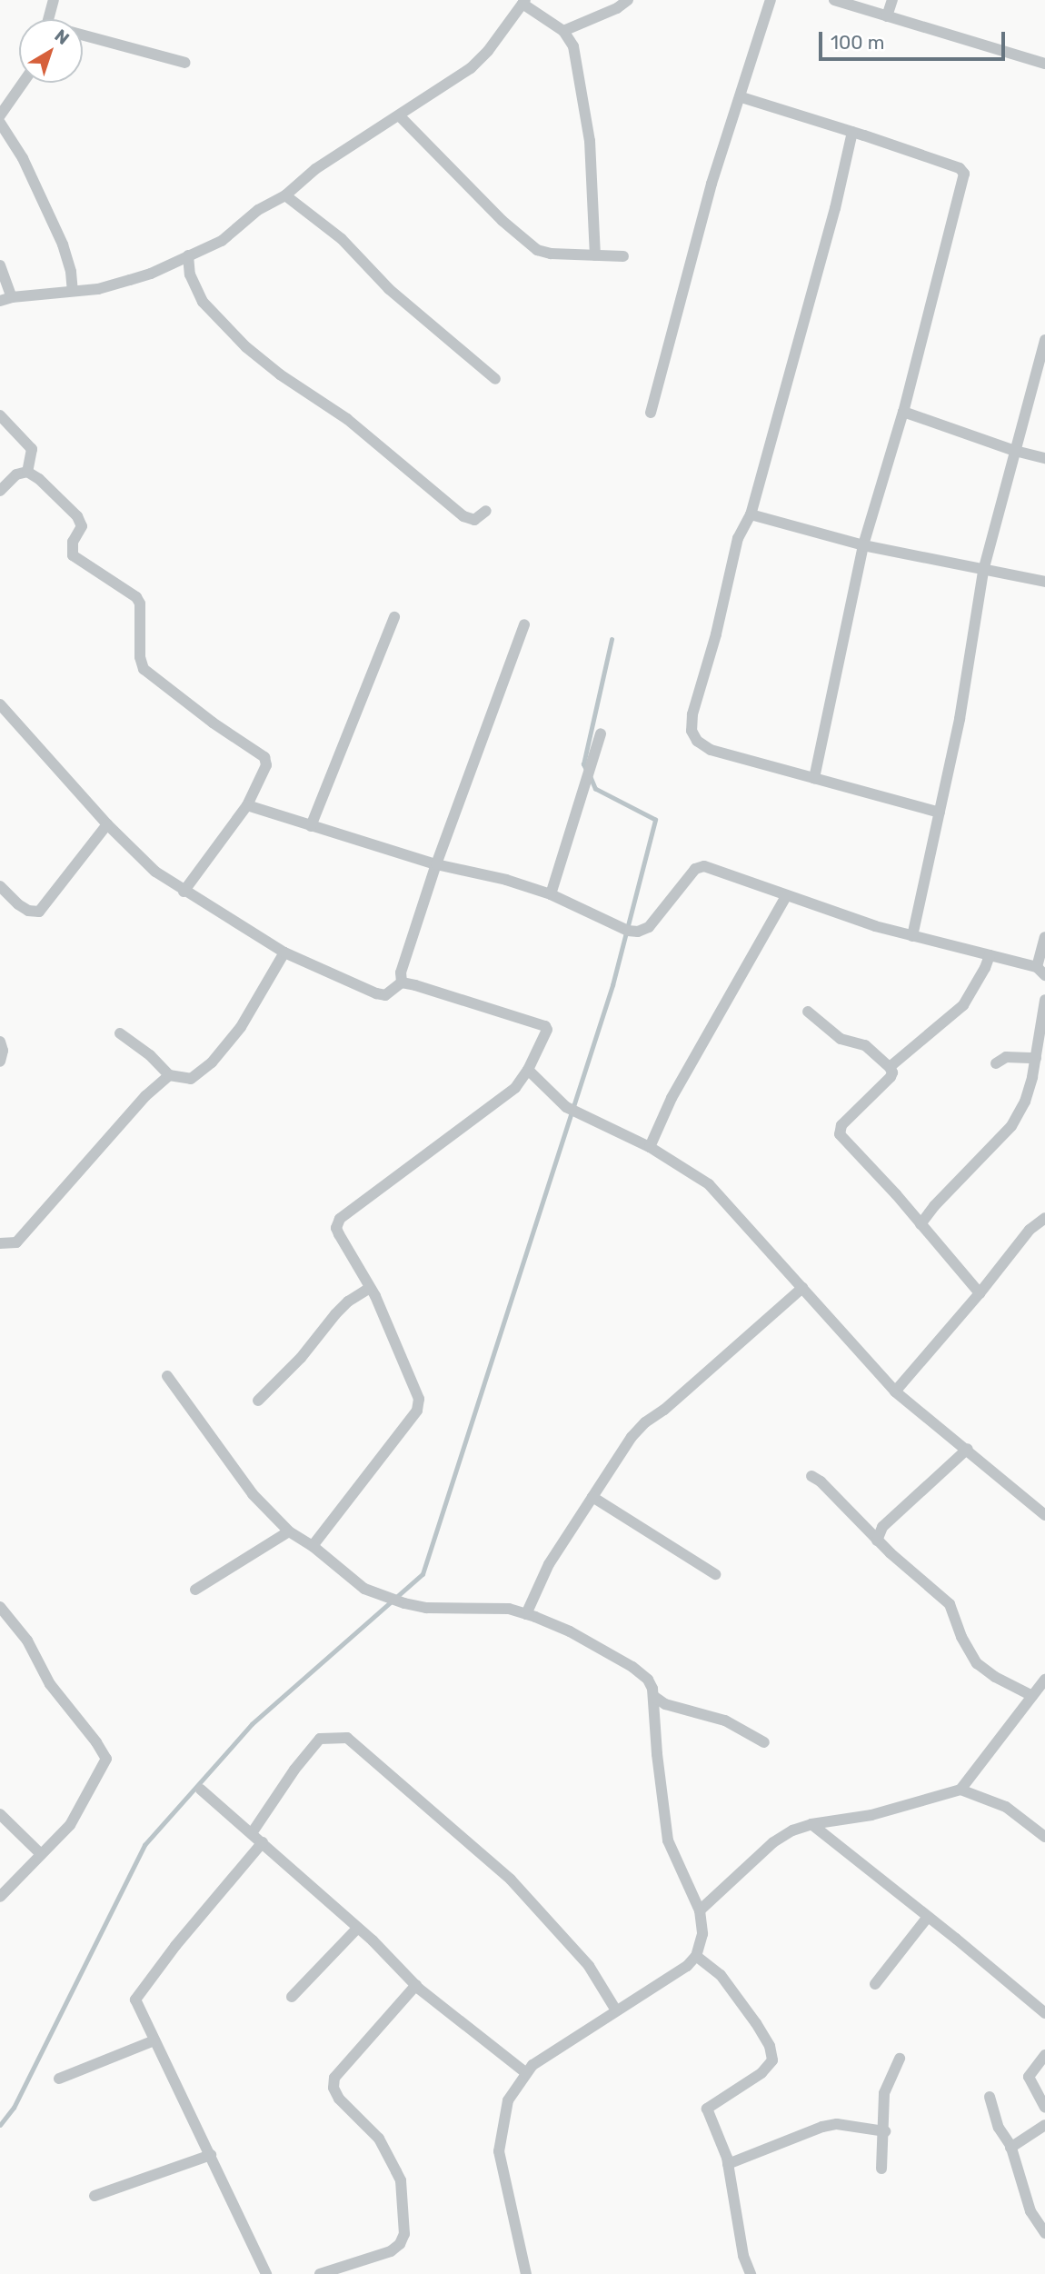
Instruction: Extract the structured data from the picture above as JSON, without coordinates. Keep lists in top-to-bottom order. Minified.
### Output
{"scale_bar":"100 m","north":"top right"}
